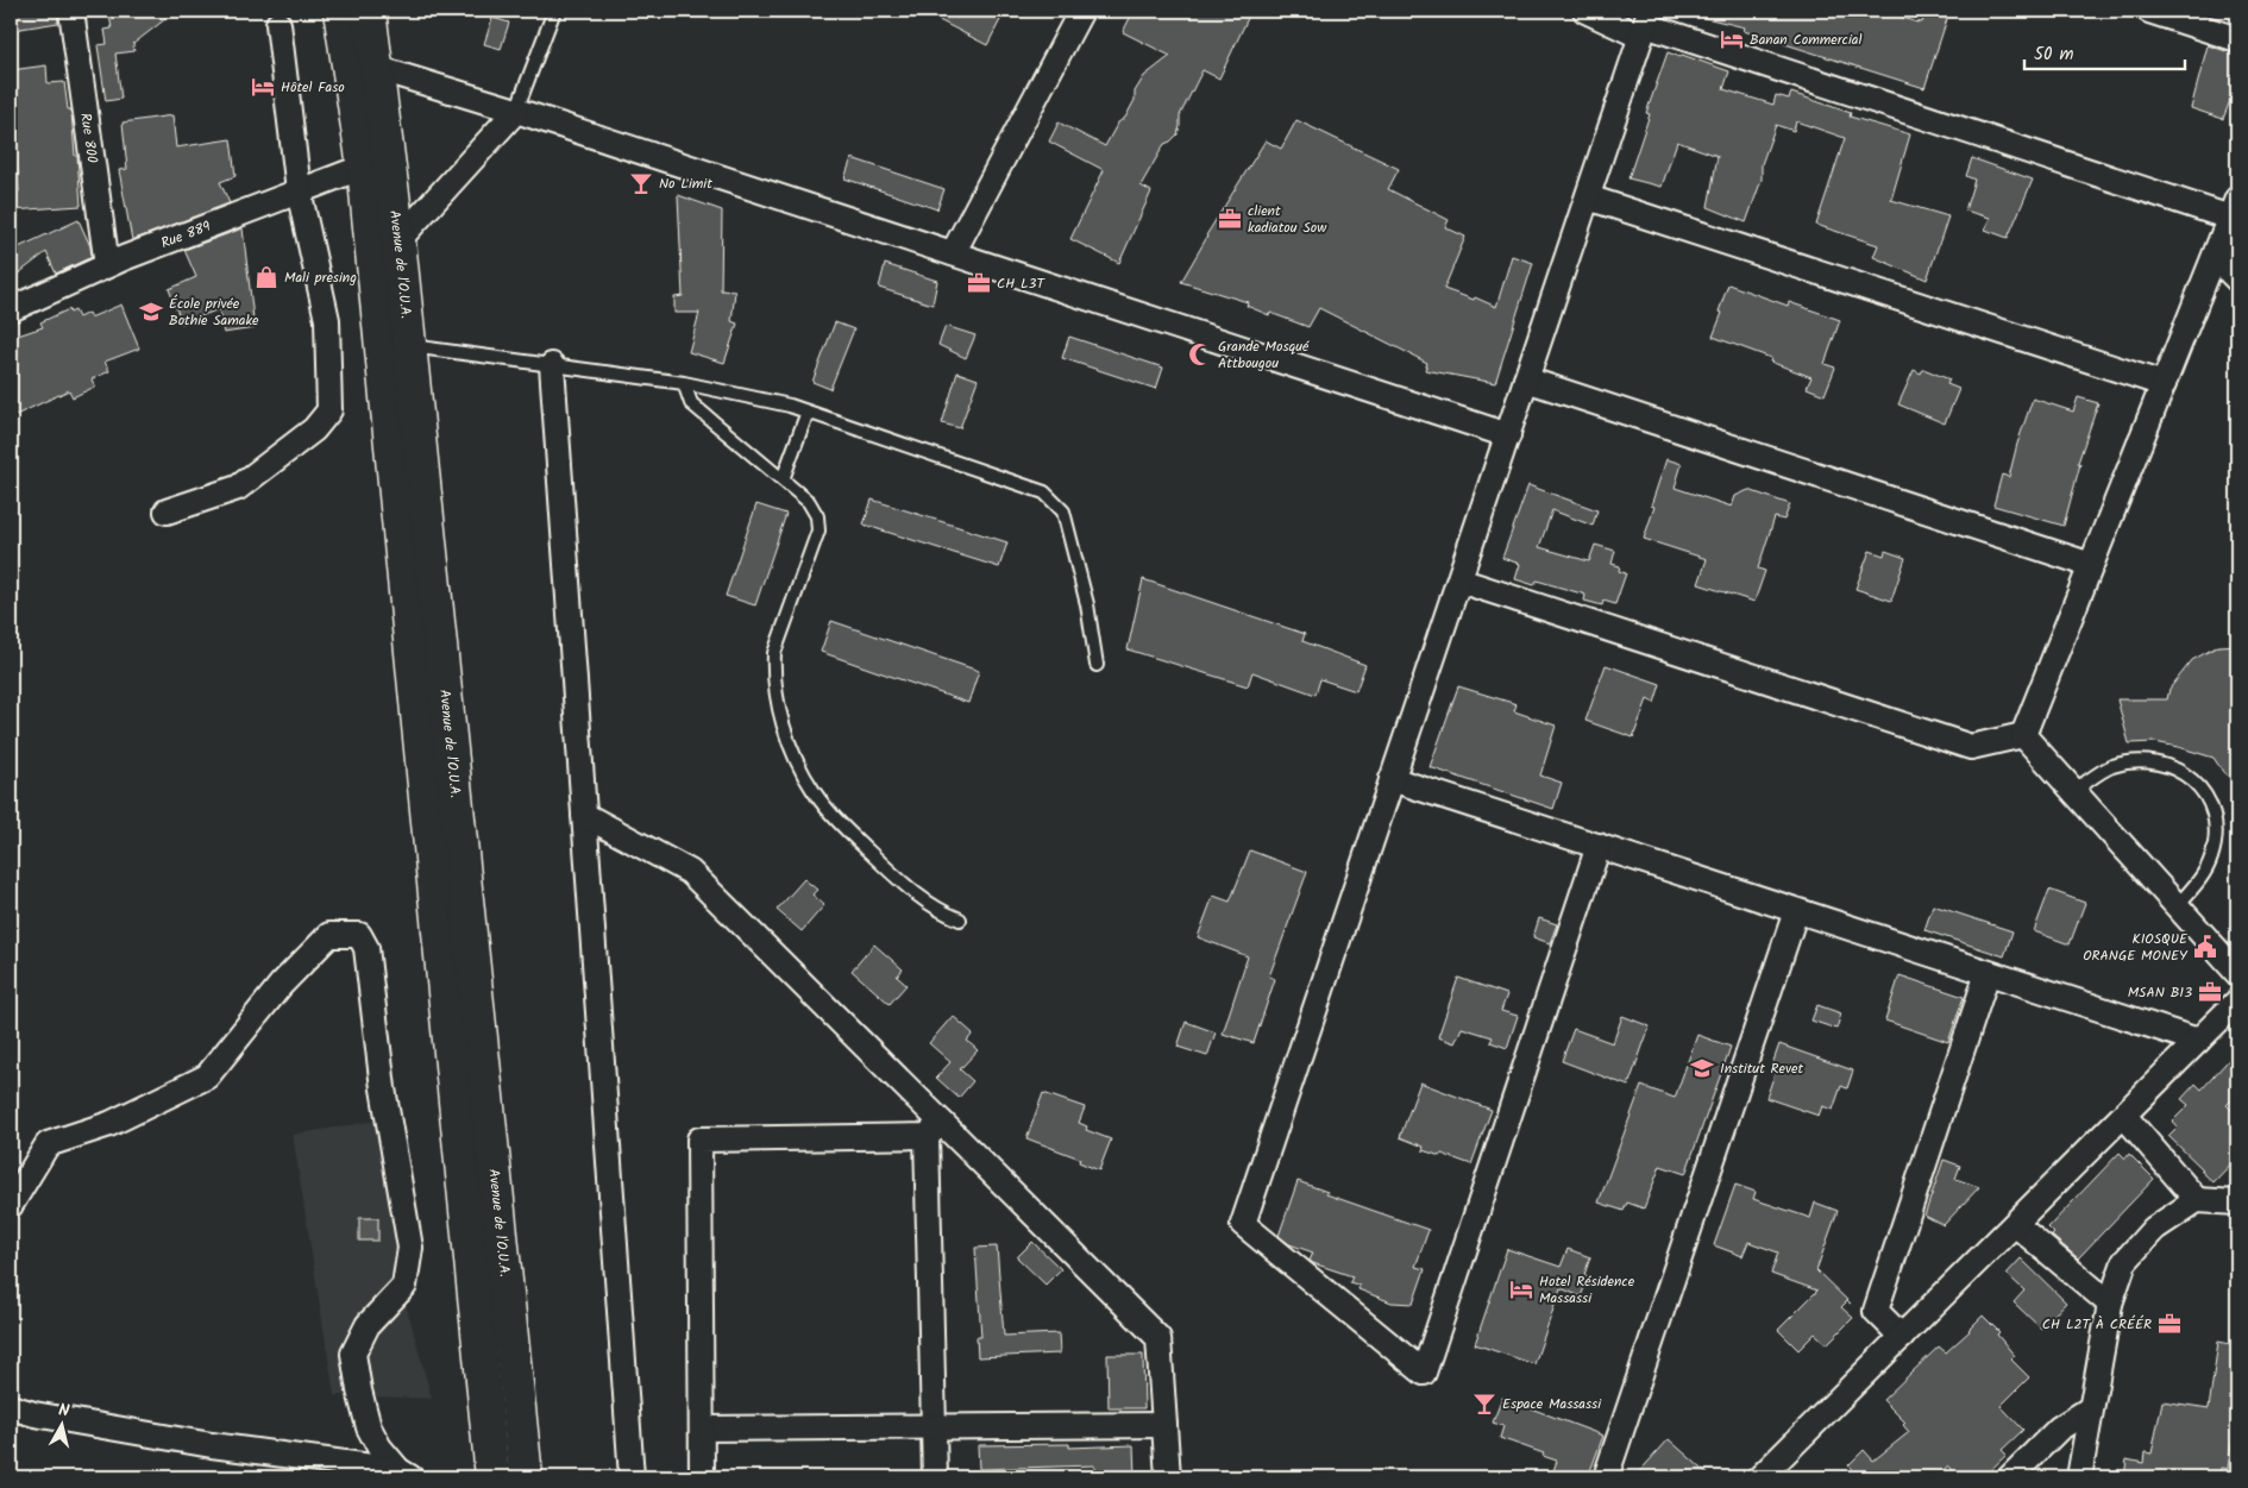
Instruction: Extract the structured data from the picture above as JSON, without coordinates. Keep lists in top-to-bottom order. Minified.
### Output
{"streets":{"highway":["Avenue de l'O.U.A."],"street":["Rue 800","Rue 889"]},"crossings":[["Rue 800","Rue 889"],["Rue 889","Avenue de l'O.U.A."]],"places":{"hotel":["Banan Commercial","Hôtel Faso","Hotel Résidence Massassi"],"bar":["No Limit","Espace Massassi"],"office":["client kadiatou Sow","CH L3T","MSAN B13","CH L2T À CRÉÉR"],"shop":["Mali presing"],"school or university":["École privée Bothie Samake","Institut Revet"],"mosque":["Grande Mosqué Attbougou"],"public building":["KIOSQUE ORANGE MONEY"]},"scale_bar":"50 m","north":"top"}
